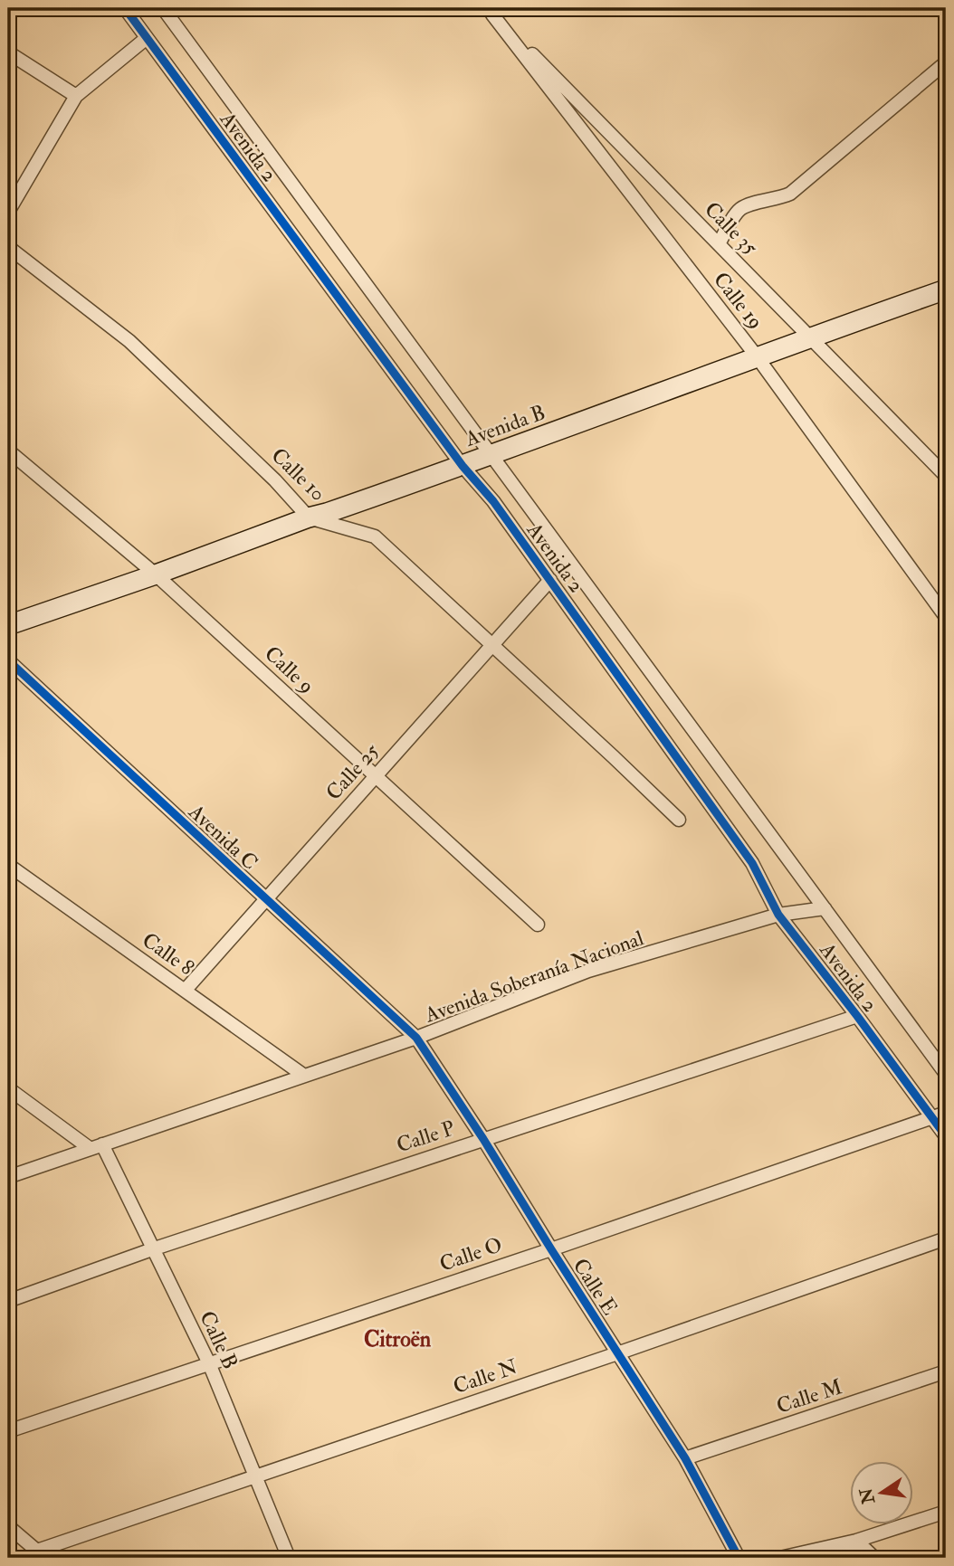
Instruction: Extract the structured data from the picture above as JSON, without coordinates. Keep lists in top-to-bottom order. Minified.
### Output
{"streets":{"street":["Avenida 2","Calle 35","Calle 19","Avenida B","Calle 10","Calle 9","Calle 25","Avenida C","Calle 8","Avenida Soberanía Nacional","Calle P","Calle O","Calle E","Calle B","Calle N","Calle M"]},"crossings":[["Avenida 2","Avenida B"],["Avenida 2","Calle 25"],["Avenida 2","Avenida Soberanía Nacional"],["Avenida 2","Calle P"],["Avenida 2","Calle O"],["Calle 35","Calle 19"],["Calle 35","Avenida B"],["Calle 19","Avenida B"],["Avenida B","Calle 10"],["Avenida B","Calle 9"],["Calle 10","Calle 25"],["Calle 9","Calle 25"],["Calle 25","Avenida C"],["Calle 25","Calle 8"],["Avenida C","Avenida Soberanía Nacional"],["Avenida C","Calle E"],["Calle 8","Avenida Soberanía Nacional"],["Avenida Soberanía Nacional","Calle E"],["Avenida Soberanía Nacional","Calle B"],["Calle P","Calle E"],["Calle P","Calle B"],["Calle O","Calle E"],["Calle O","Calle B"],["Calle E","Calle N"],["Calle E","Calle M"],["Calle B","Calle N"]],"districts":["Citroën"],"north":"left"}
